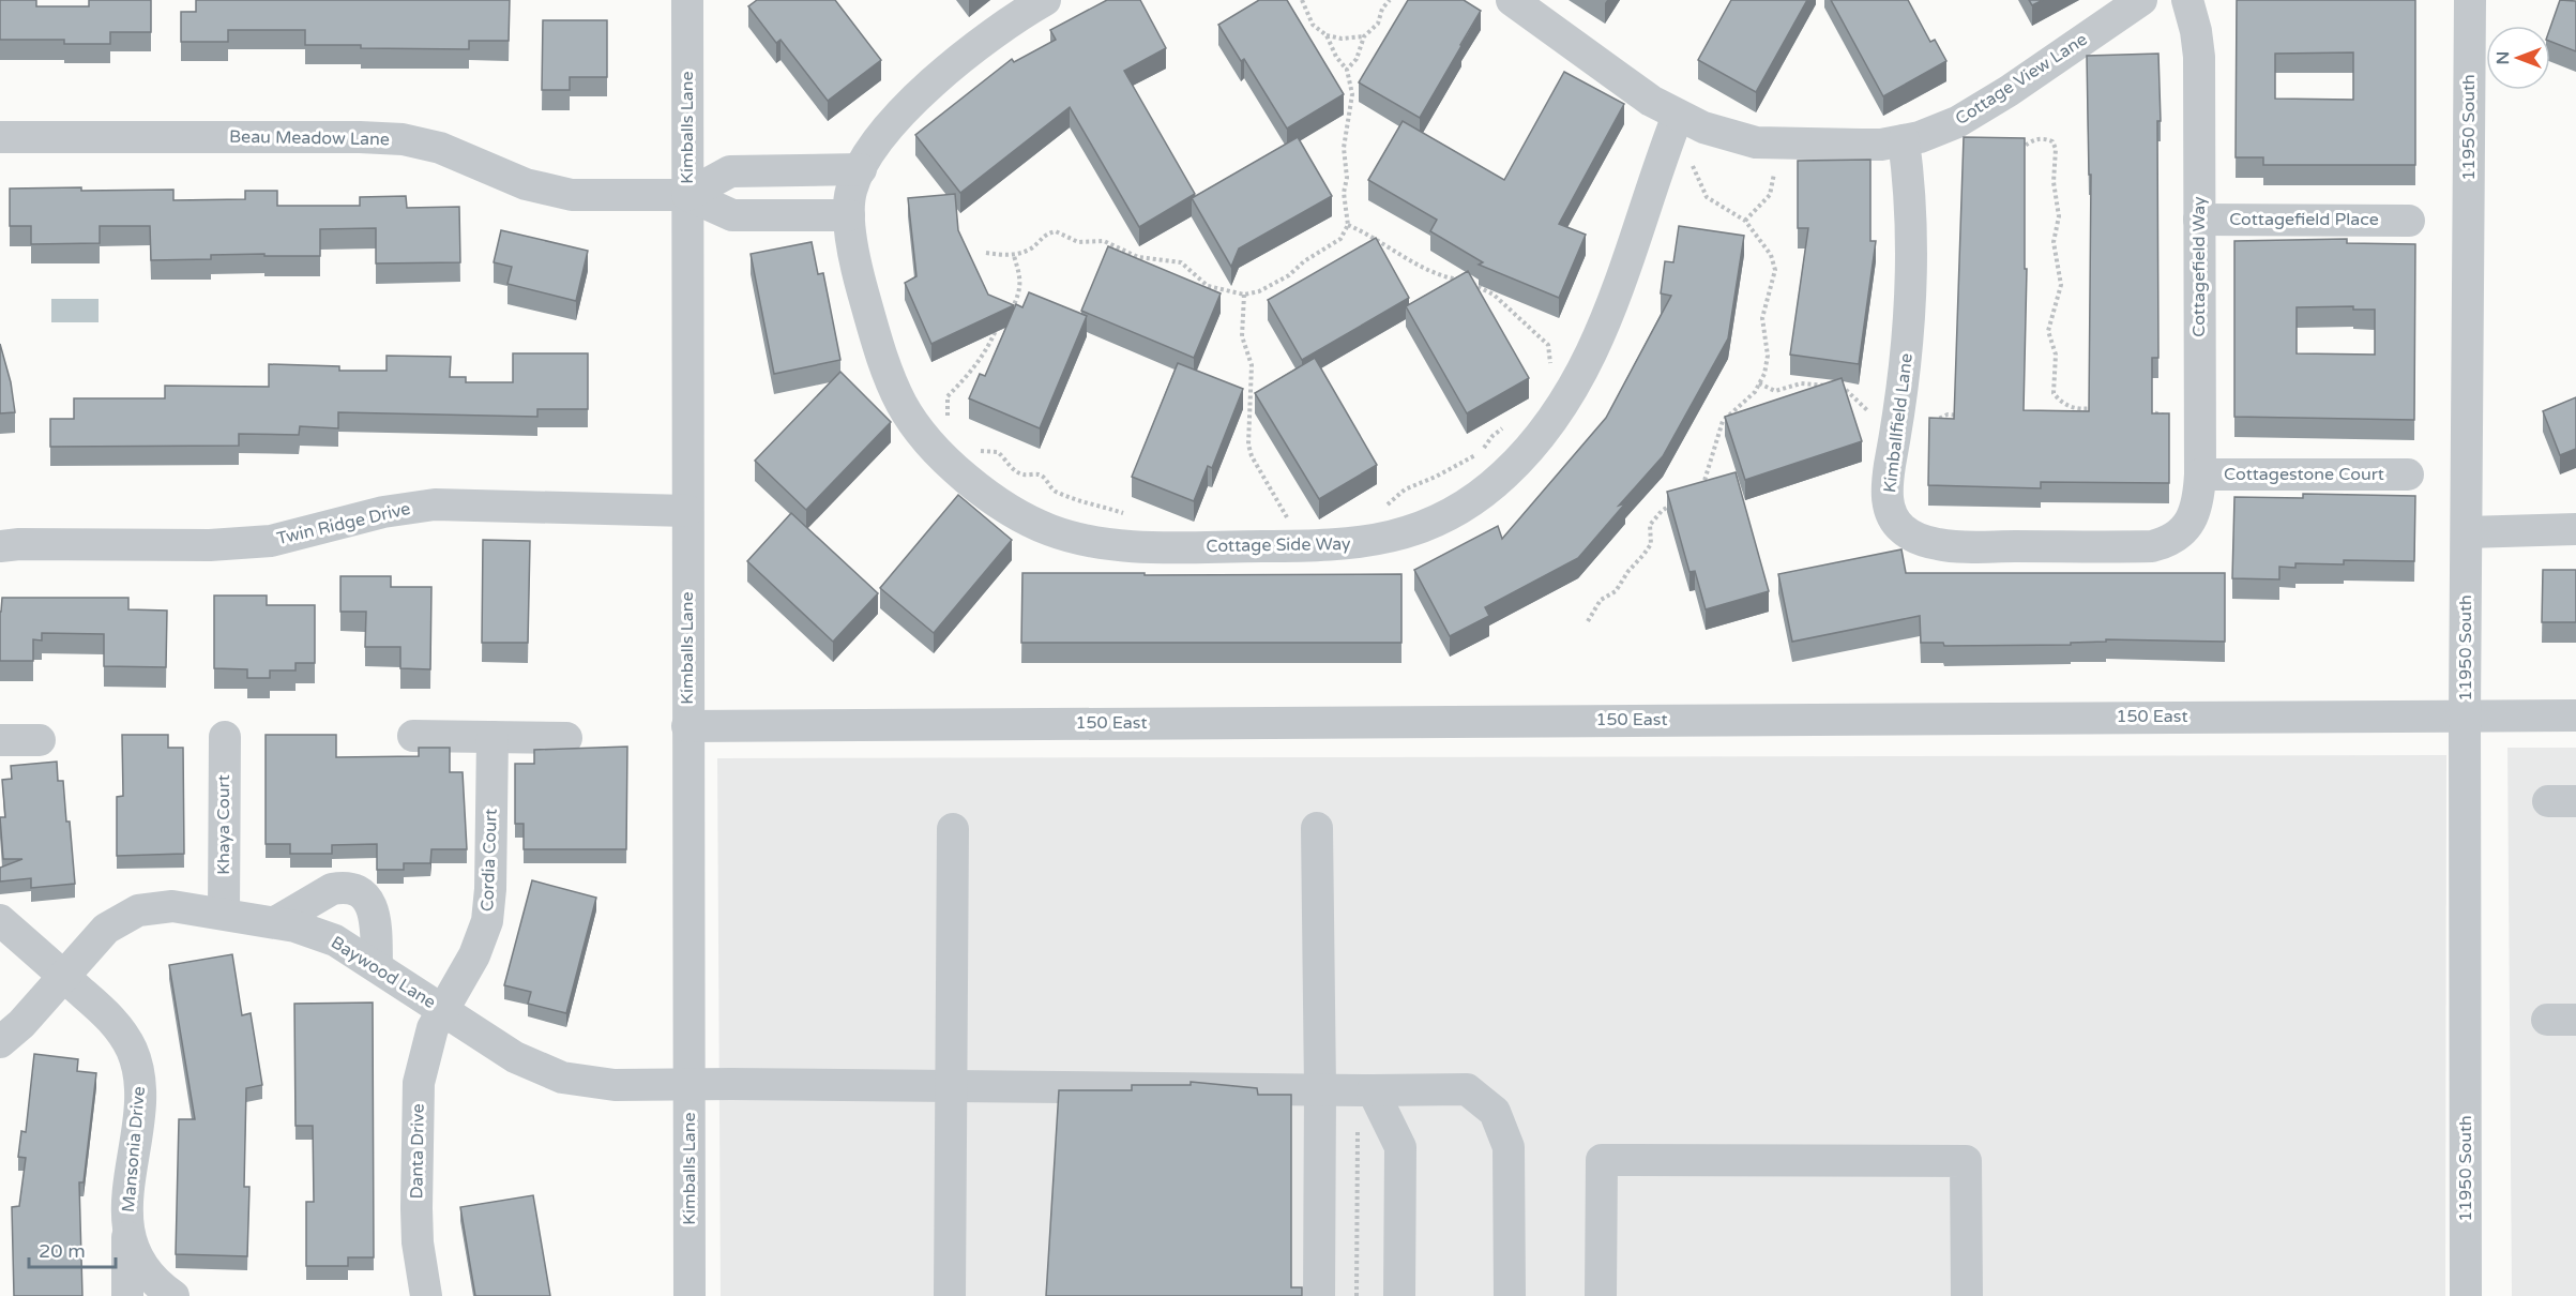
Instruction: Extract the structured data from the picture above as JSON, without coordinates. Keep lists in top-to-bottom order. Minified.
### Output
{"streets":{"street":["Cottage View Lane","Kimballs Lane","11950 South","Beau Meadow Lane","Cottagefield Place","Cottagefield Way","Kimballfield Lane","Cottagestone Court","Twin Ridge Drive","Cottage Side Way","150 East","Khaya Court","Cordia Court","Baywood Lane","Mansonia Drive","Danta Drive"]},"crossings":[["Cottage View Lane","Kimballfield Lane"],["Cottage View Lane","Cottage Side Way"],["Kimballs Lane","Beau Meadow Lane"],["Kimballs Lane","Twin Ridge Drive"],["Kimballs Lane","150 East"],["Kimballs Lane","Baywood Lane"],["11950 South","150 East"],["Cottagefield Place","Cottagefield Way"],["Cottagefield Way","Kimballfield Lane"],["Cottagefield Way","Cottagestone Court"],["Khaya Court","Baywood Lane"],["Cordia Court","Baywood Lane"],["Cordia Court","Danta Drive"],["Baywood Lane","Mansonia Drive"],["Baywood Lane","Danta Drive"]],"scale_bar":"20 m","north":"left"}
